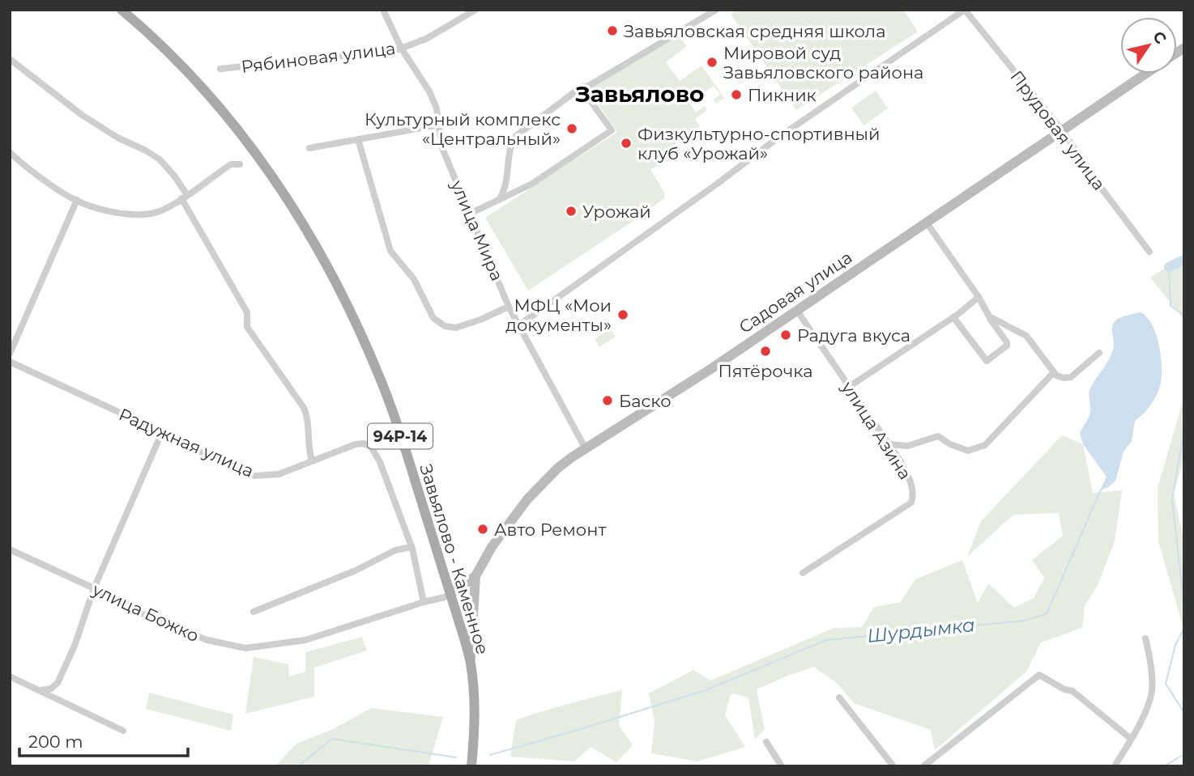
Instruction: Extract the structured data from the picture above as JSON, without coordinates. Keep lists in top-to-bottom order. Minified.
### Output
{"streets":{"main road":["94Р-14","Завьялово - Каменное"],"street":["Рябиновая улица","Прудовая улица","улица Мира","Садовая улица","улица Азина","Радужная улица","улица Божко"]},"crossings":[["Рябиновая улица","улица Мира"],["Прудовая улица","Садовая улица"],["улица Мира","Садовая улица"],["Садовая улица","улица Азина"],["Радужная улица","улица Божко"],["Завьялово - Каменное","улица Божко"]],"districts":["Завьялово"],"water":["Шурдымка"],"places":["Завьяловская средняя школа","Мировой суд Завьяловского района","Пикник","Культурный комплекс «Центральный»","Физкультурно-спортивный клуб «Урожай»","Урожай","МФЦ «Мои документы»","Радуга вкуса","Пятёрочка","Баско","Авто Ремонт"],"scale_bar":"200 m","north":"top right"}
